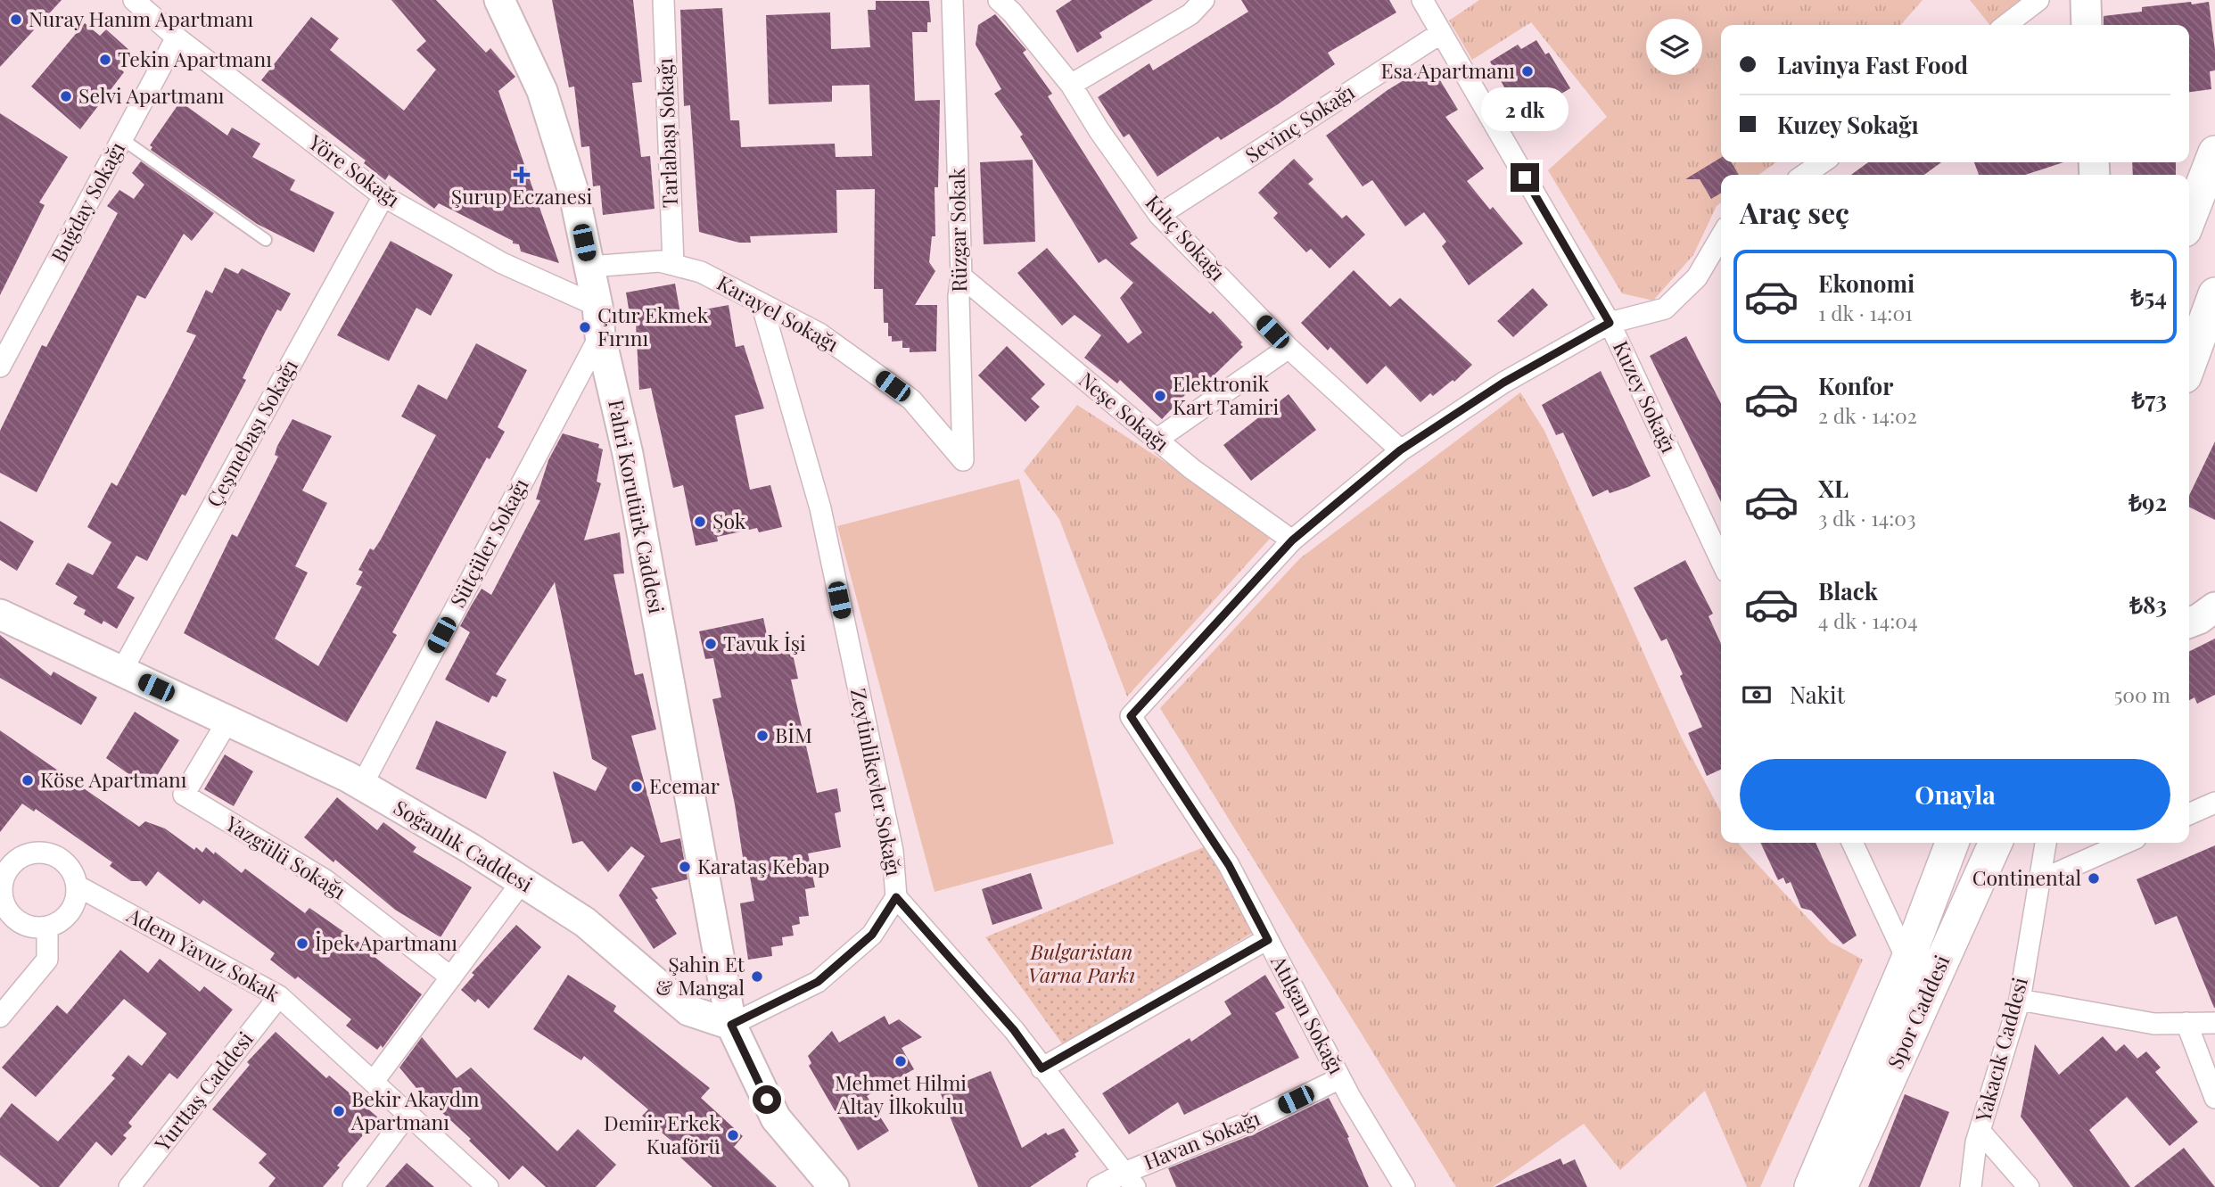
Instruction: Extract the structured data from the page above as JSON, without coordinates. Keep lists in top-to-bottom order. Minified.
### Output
{"streets":{"main road":["Spor Caddesi"],"street":["Sevinç Sokağı","Tarlabaşı Sokağı","Yöre Sokağı","Buğday Sokağı","Rüzgar Sokak","Kılıç Sokağı","Karayel Sokağı","Kuzey Sokağı","Neşe Sokağı","Çeşmebaşı Sokağı","Fahri Korutürk Caddesi","Sütçüler Sokağı","Zeytinlikevler Sokağı","Soğanlık Caddesi","Yazgülü Sokağı","Adem Yavuz Sokak","Atılgan Sokağı","Yakacık Caddesi","Yurttaş Caddesi","Havan Sokağı"]},"crossings":[["Sevinç Sokağı","Kılıç Sokağı"],["Sevinç Sokağı","Kuzey Sokağı"],["Tarlabaşı Sokağı","Karayel Sokağı"],["Yöre Sokağı","Buğday Sokağı"],["Yöre Sokağı","Çeşmebaşı Sokağı"],["Yöre Sokağı","Fahri Korutürk Caddesi"],["Rüzgar Sokak","Karayel Sokağı"],["Rüzgar Sokak","Neşe Sokağı"],["Karayel Sokağı","Fahri Korutürk Caddesi"],["Karayel Sokağı","Zeytinlikevler Sokağı"],["Neşe Sokağı","Atılgan Sokağı"],["Çeşmebaşı Sokağı","Soğanlık Caddesi"],["Fahri Korutürk Caddesi","Sütçüler Sokağı"],["Fahri Korutürk Caddesi","Soğanlık Caddesi"],["Sütçüler Sokağı","Soğanlık Caddesi"],["Zeytinlikevler Sokağı","Havan Sokağı"],["Soğanlık Caddesi","Yazgülü Sokağı"],["Adem Yavuz Sokak","Yurttaş Caddesi"],["Atılgan Sokağı","Havan Sokağı"]],"parks":["Bulgaristan Varna Parkı"],"places":{"other":["Nuray Hanım Apartmanı","Tekin Apartmanı","Esa Apartmanı","Selvi Apartmanı","Çıtır Ekmek Fırını","Elektronik Kart Tamiri","Şok","Tavuk İşi","BİM","Köse Apartmanı","Ecemar","Karataş Kebap","Continental","İpek Apartmanı","Şahin Et & Mangal","Mehmet Hilmi Altay İlkokulu","Bekir Akaydın Apartmanı","Demir Erkek Kuaförü"],"health":["Şurup Eczanesi"]},"page":{"banner":["Lavinya Fast Food","Kuzey Sokağı"],"bubble":"2 dk","heading":"Araç seç","list":[{"name":"Ekonomi","note":"1 dk · 14:01","value":"₺54"},{"name":"Konfor","note":"2 dk · 14:02","value":"₺73"},{"name":"XL","note":"3 dk · 14:03","value":"₺92"},{"name":"Black","note":"4 dk · 14:04","value":"₺83"}],"pay":["Nakit","500 m"],"buttons":"Onayla"}}
